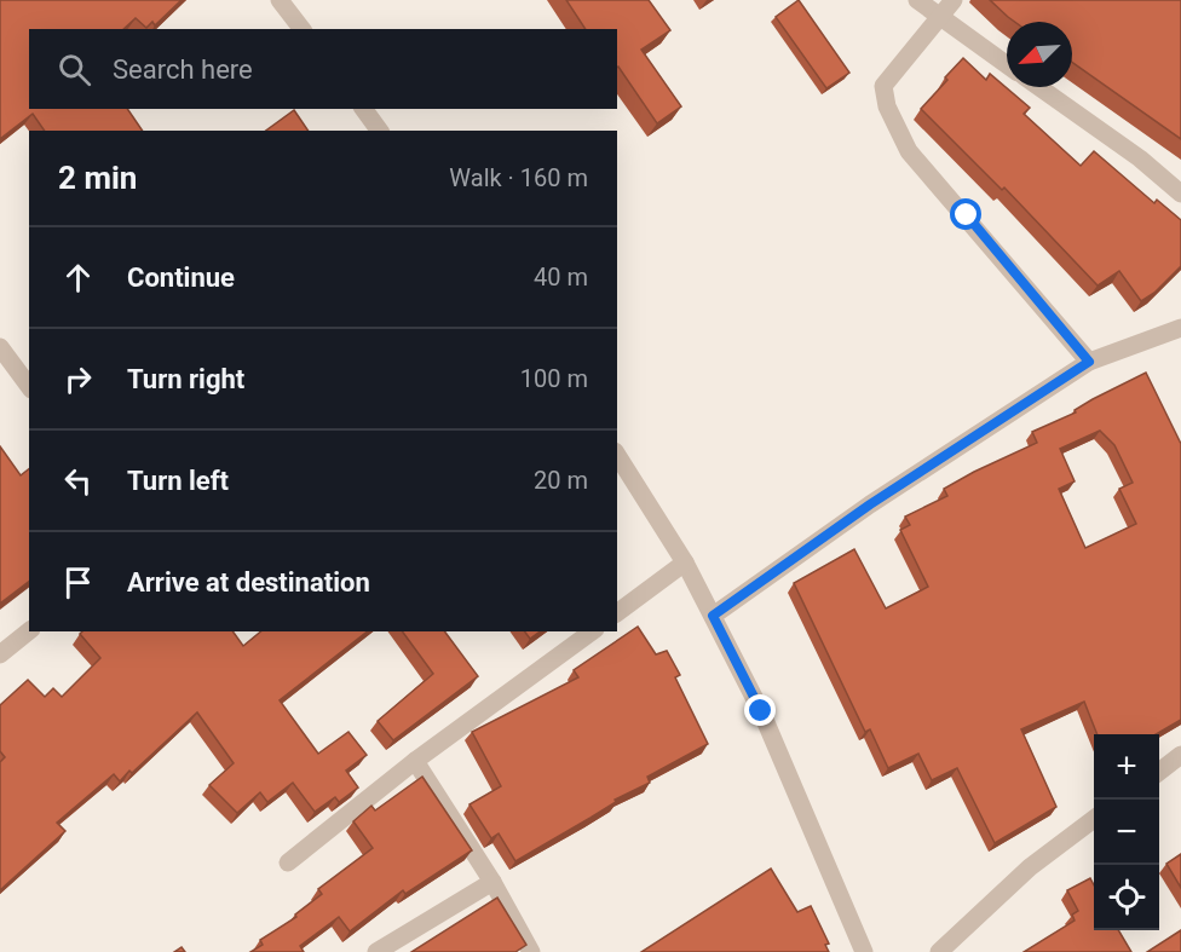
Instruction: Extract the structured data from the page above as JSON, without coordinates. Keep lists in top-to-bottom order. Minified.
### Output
{"north":"bottom left","page":{"search":"Search here","heading":["2 min","Walk · 160 m"],"list":[["Continue","40 m"],["Turn right","100 m"],["Turn left","20 m"],"Arrive at destination"],"map_buttons":["+","−"]}}
